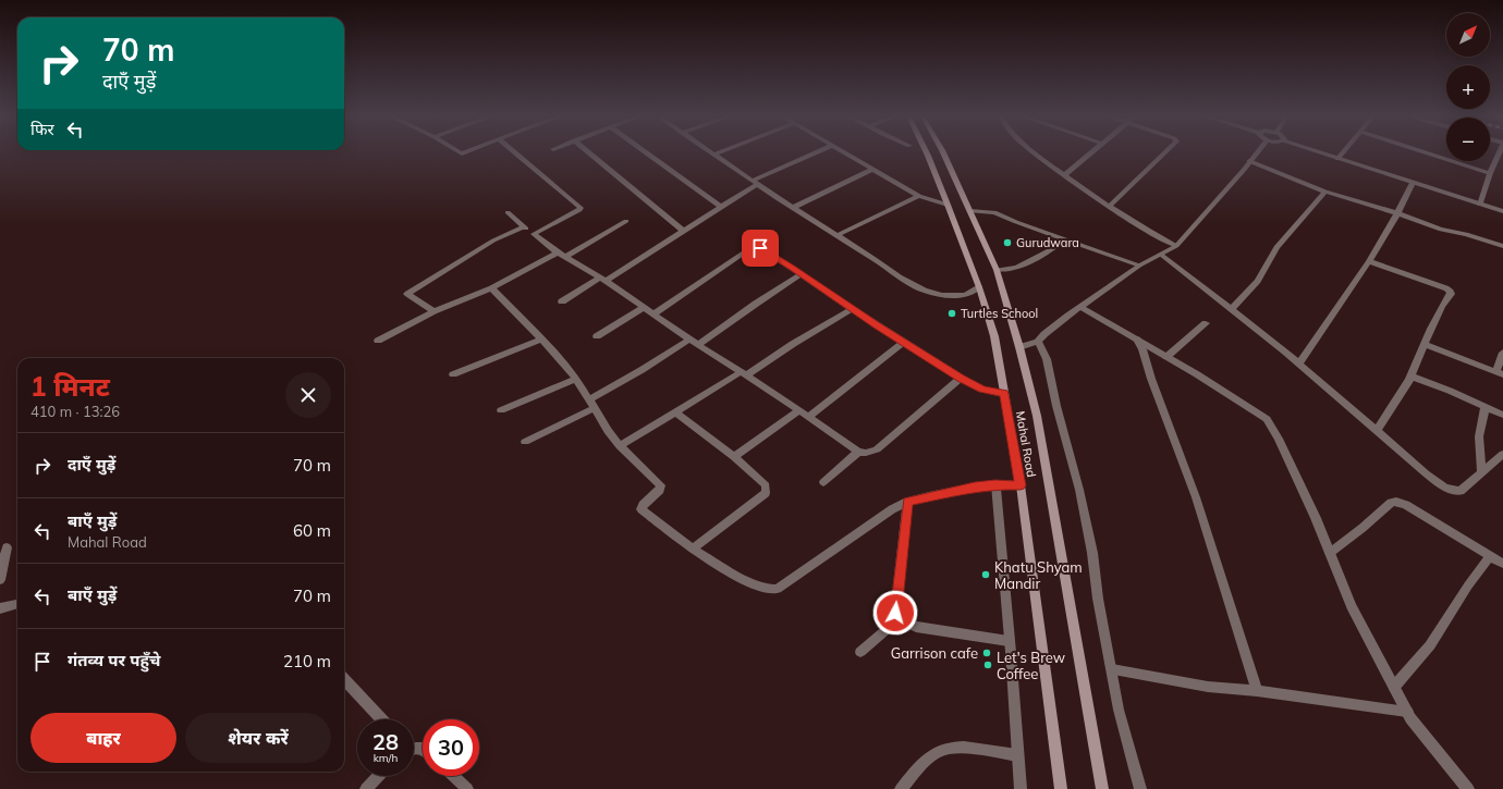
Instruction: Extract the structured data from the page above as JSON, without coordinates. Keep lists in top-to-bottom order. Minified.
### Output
{"streets":{"main road":["Mahal Road"]},"places":["Gurudwara","Turtles School","Khatu Shyam Mandir","Garrison cafe","Let's Brew Coffee"],"north":"top right","page":{"map_buttons":["+","−"],"turn":["70 m","दाएँ मुड़ें"],"then":"फिर","heading":["1 मिनट","410 m · 13:26"],"list":[{"name":"दाएँ मुड़ें","value":"70 m"},{"name":"बाएँ मुड़ें","note":"Mahal Road","value":"60 m"},{"name":"बाएँ मुड़ें","value":"70 m"},{"name":"गंतव्य पर पहुँचे","value":"210 m"}],"buttons":["बाहर","शेयर करें"],"speed":"28 km/h","limit":"30"}}
